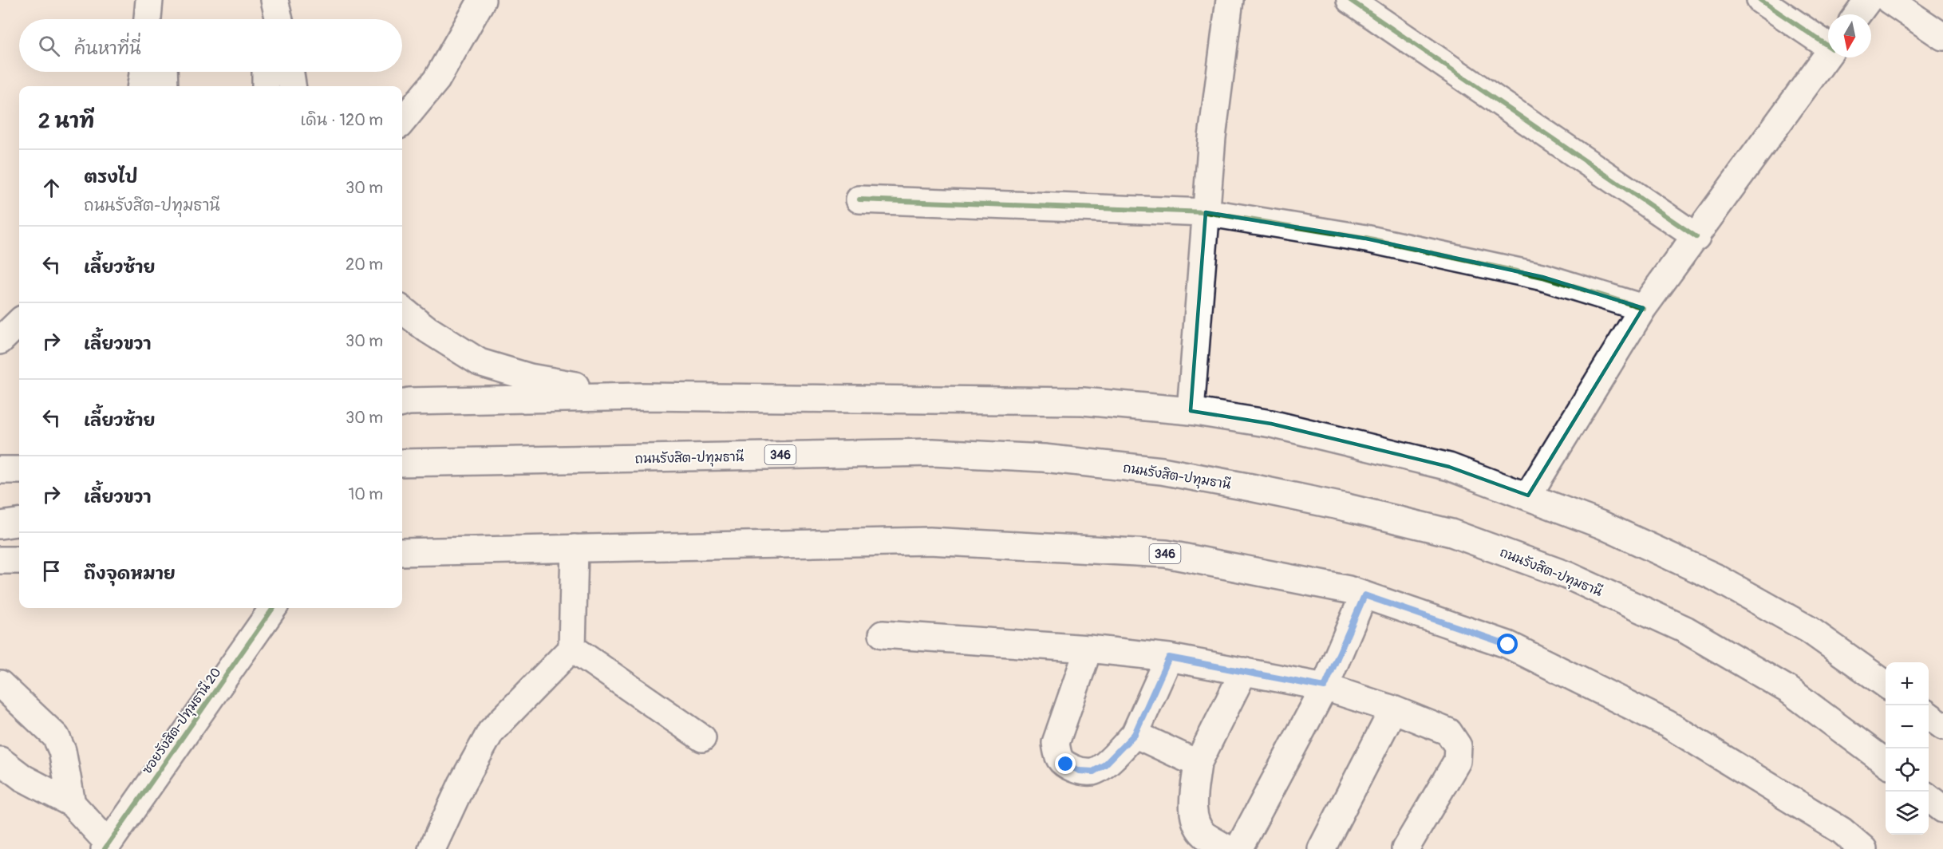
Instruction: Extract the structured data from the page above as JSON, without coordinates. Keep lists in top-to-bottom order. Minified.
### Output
{"streets":{"main road":["346","ถนนรังสิต-ปทุมธานี","ซอยรังสิต-ปทุมธานี 20"]},"north":"bottom","page":{"search":"ค้นหาที่นี่","heading":["2 นาที","เดิน · 120 m"],"list":[["ตรงไป","ถนนรังสิต-ปทุมธานี","30 m"],["เลี้ยวซ้าย","20 m"],["เลี้ยวขวา","30 m"],["เลี้ยวซ้าย","30 m"],["เลี้ยวขวา","10 m"],"ถึงจุดหมาย"],"map_buttons":["+","−"]}}
